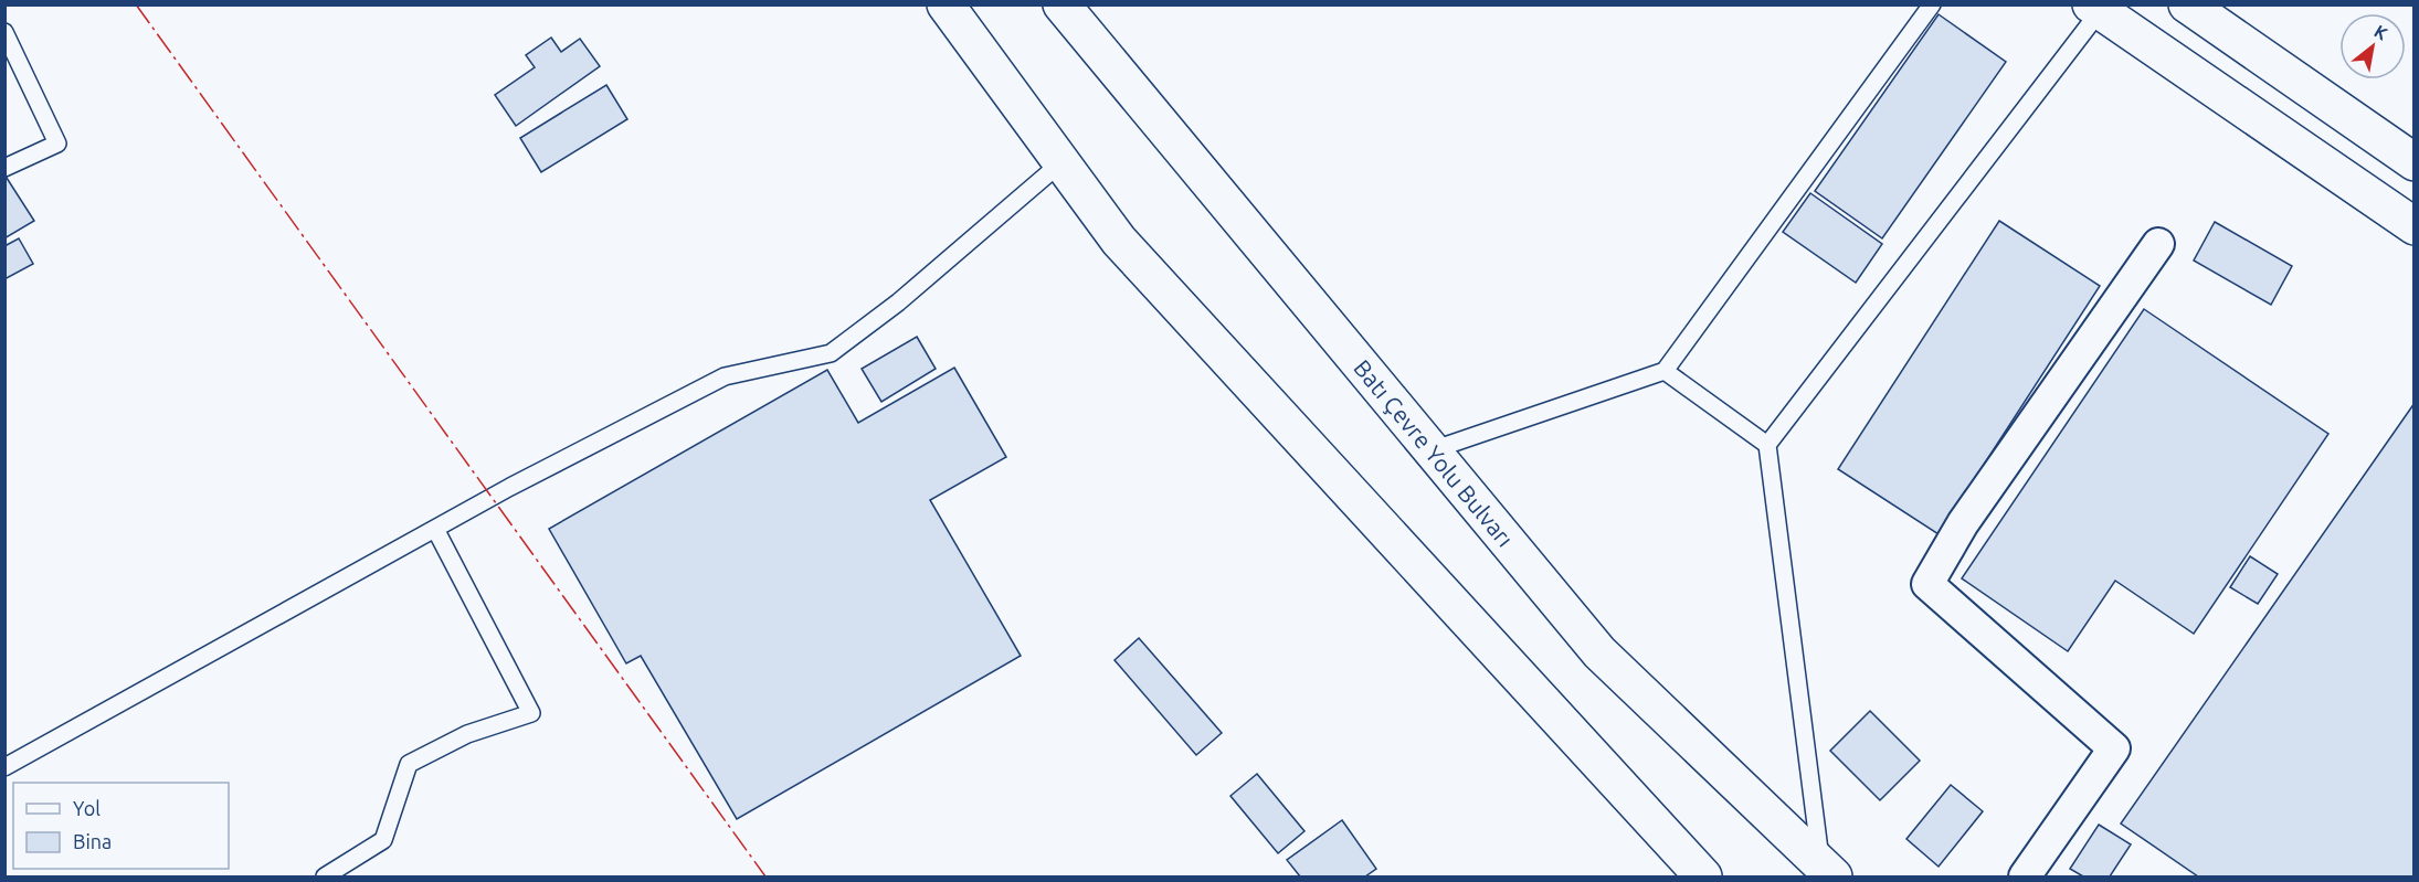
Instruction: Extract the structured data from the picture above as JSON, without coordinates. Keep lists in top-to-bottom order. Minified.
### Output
{"streets":{"main road":["Batı Çevre Yolu Bulvarı"]},"legend":["Yol","Bina"],"north":"top right"}
